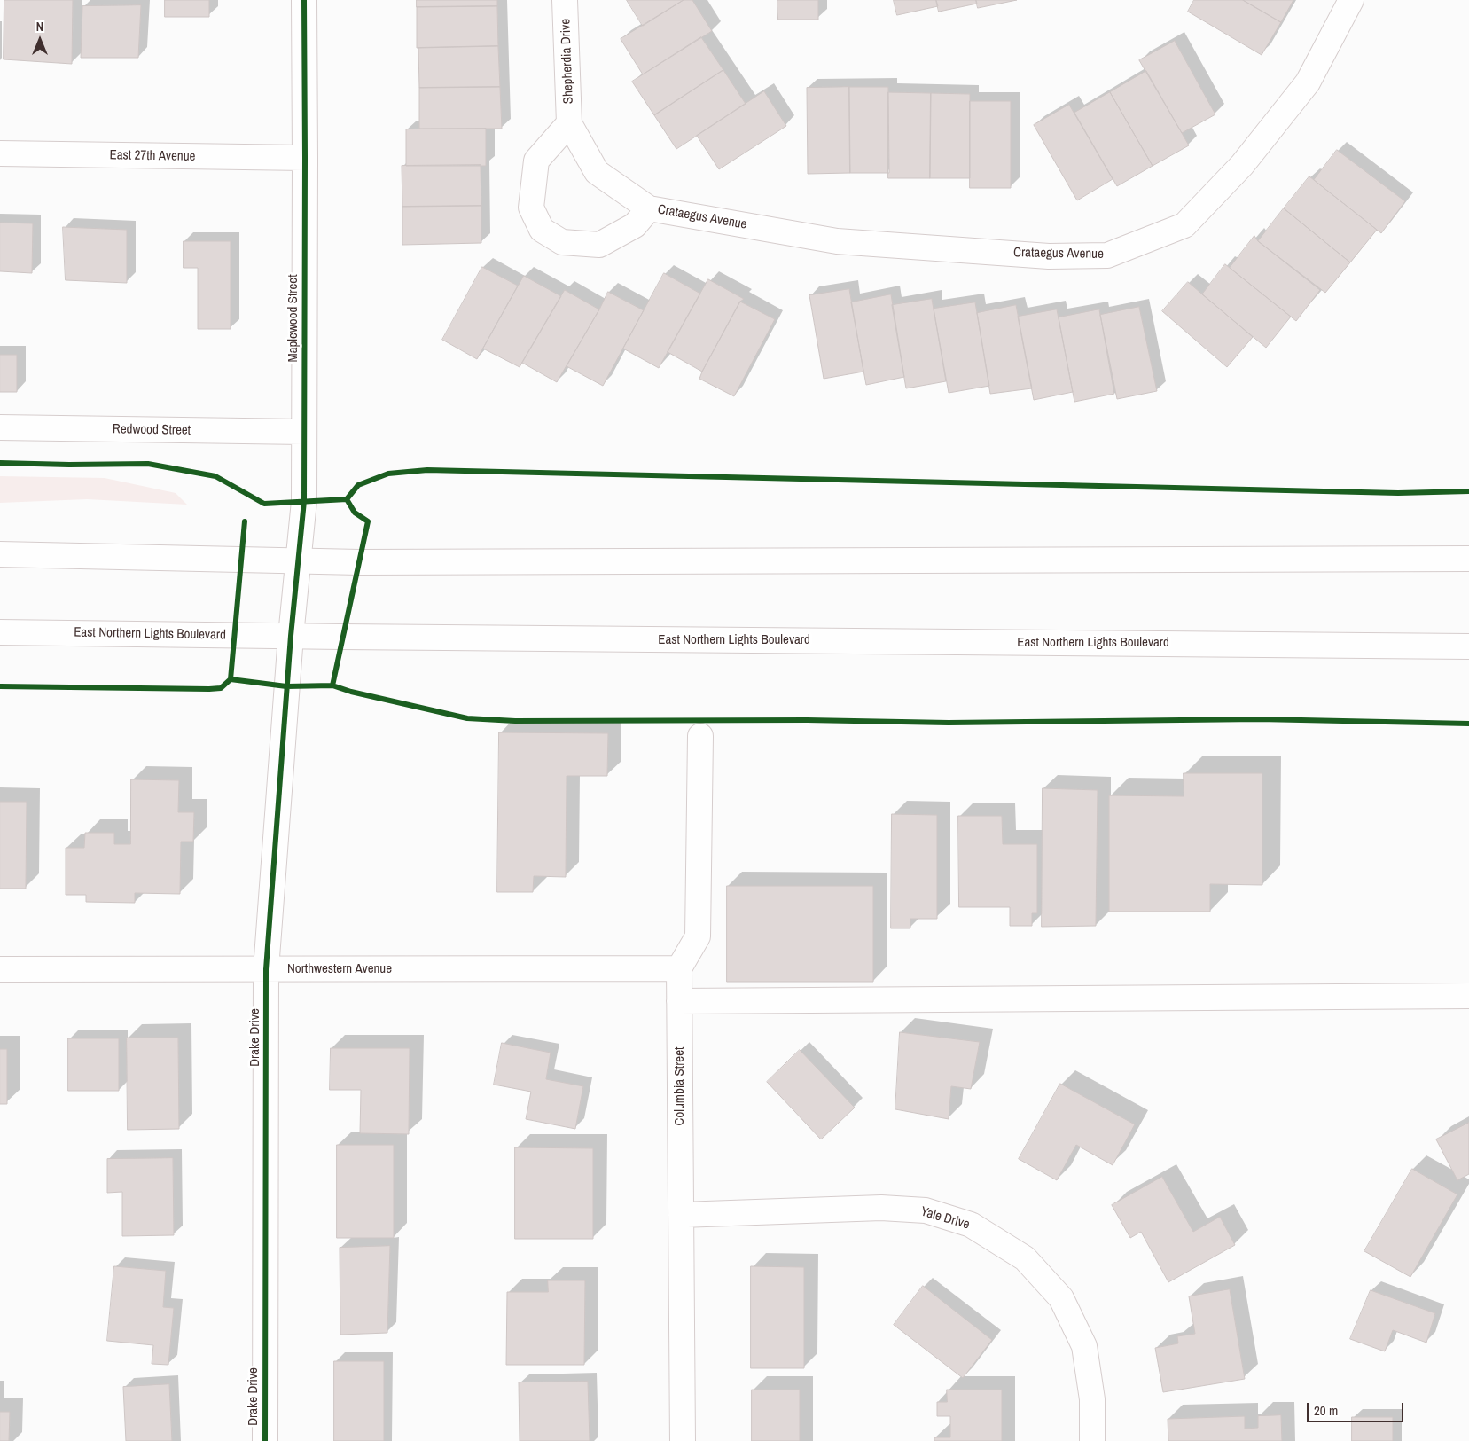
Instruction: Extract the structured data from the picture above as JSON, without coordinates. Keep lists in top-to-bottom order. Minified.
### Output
{"streets":{"street":["Shepherdia Drive","East 27th Avenue","Crataegus Avenue","Maplewood Street","Redwood Street","East Northern Lights Boulevard","Northwestern Avenue","Drake Drive","Columbia Street","Yale Drive"]},"crossings":[["East 27th Avenue","Maplewood Street"],["Maplewood Street","Redwood Street"],["Maplewood Street","East Northern Lights Boulevard"],["Maplewood Street","Drake Drive"],["East Northern Lights Boulevard","Drake Drive"],["Northwestern Avenue","Drake Drive"],["Northwestern Avenue","Columbia Street"],["Columbia Street","Yale Drive"]],"scale_bar":"20 m","north":"top"}
